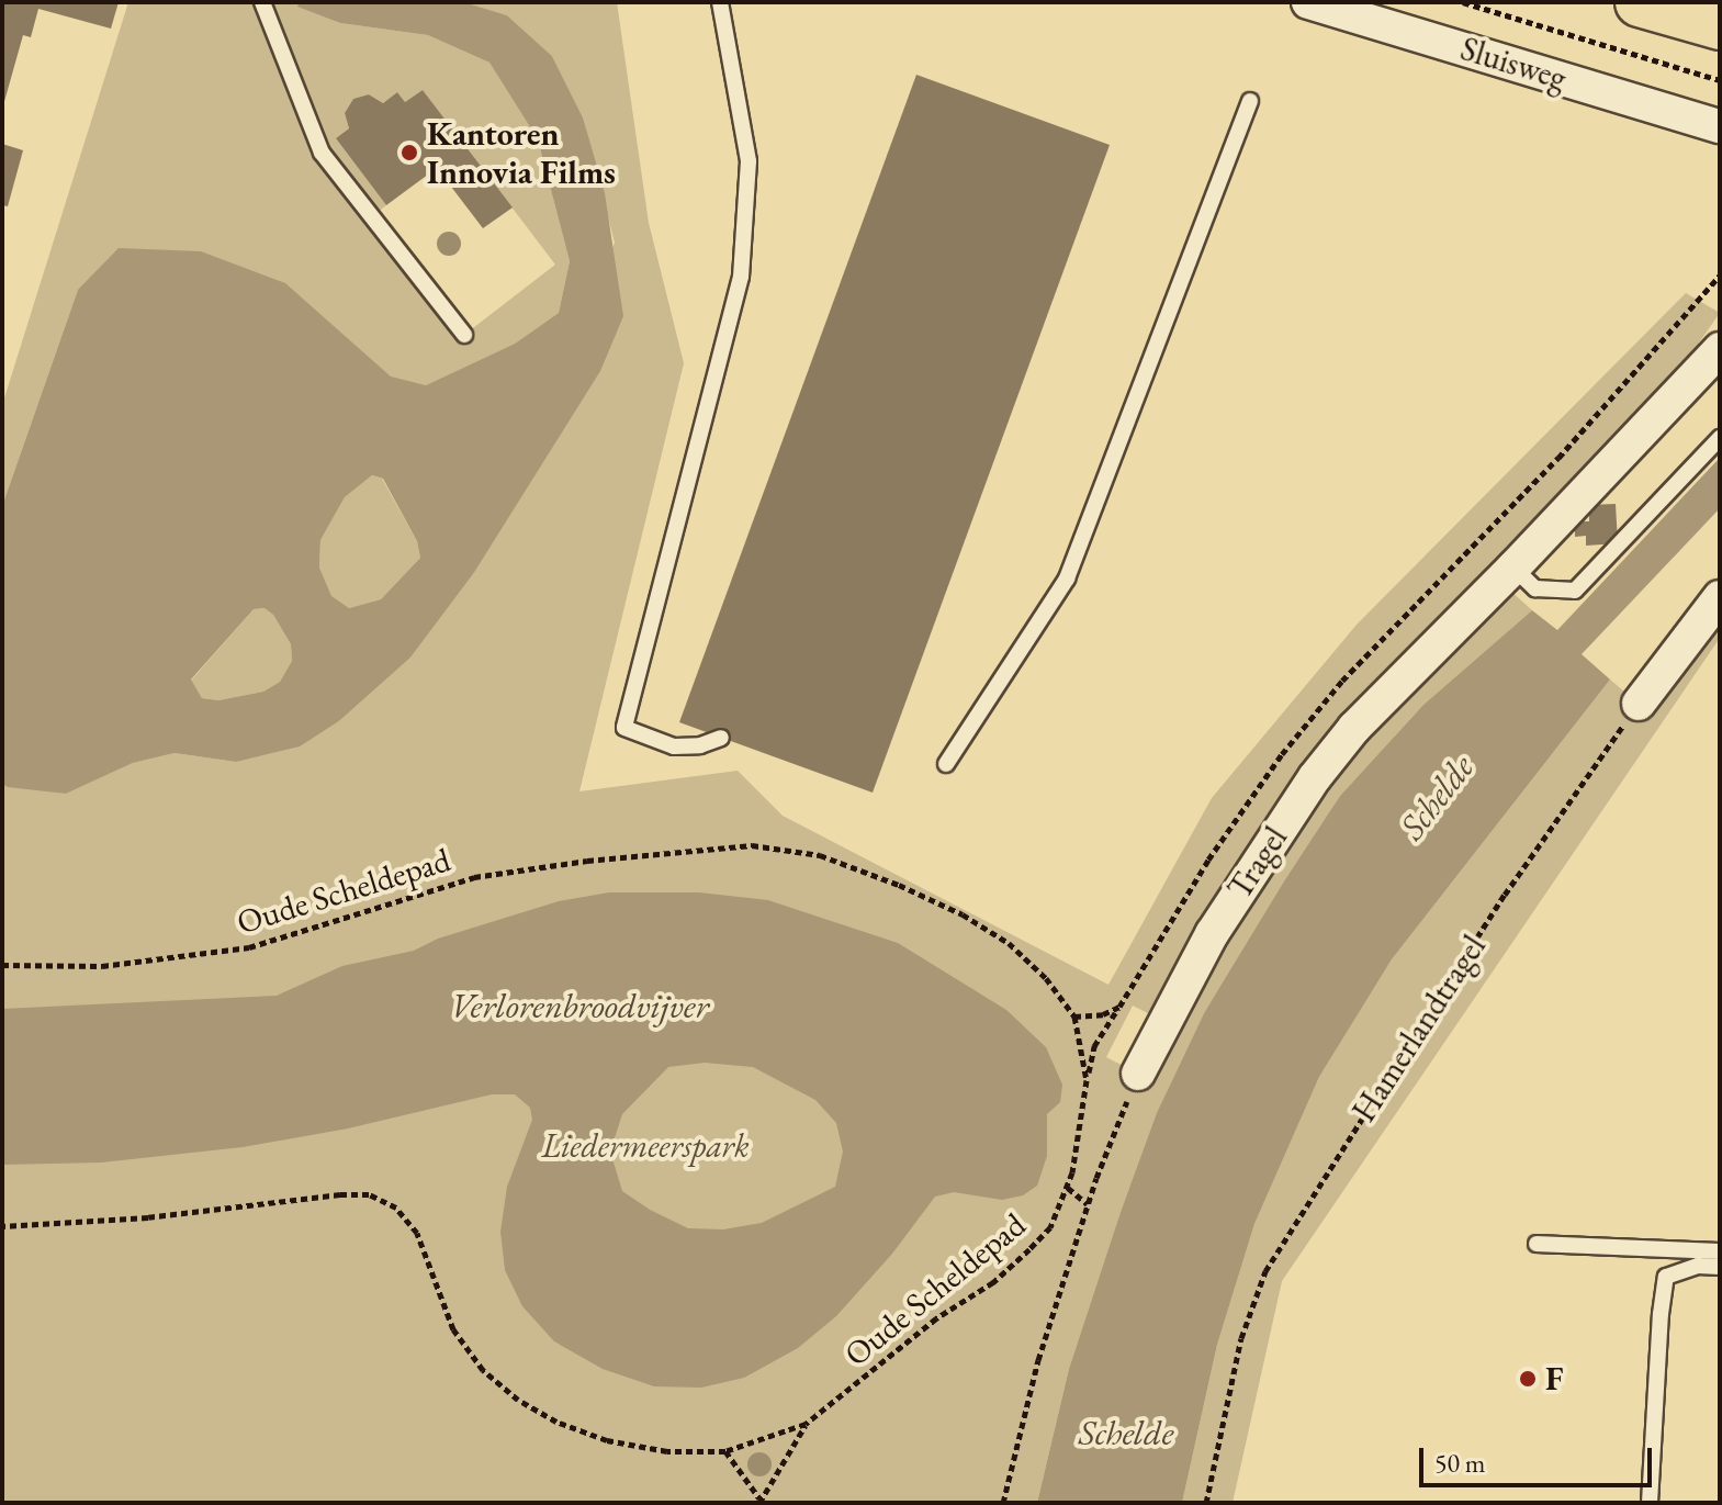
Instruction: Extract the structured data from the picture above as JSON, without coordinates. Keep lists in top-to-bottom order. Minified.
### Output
{"streets":{"street":["Sluisweg","Tragel"],"path":["Oude Scheldepad","Hamerlandtragel"]},"water":["Schelde","Verlorenbroodvijver"],"parks":["Liedermeerspark"],"places":["Kantoren Innovia Films","F"],"scale_bar":"50 m"}
